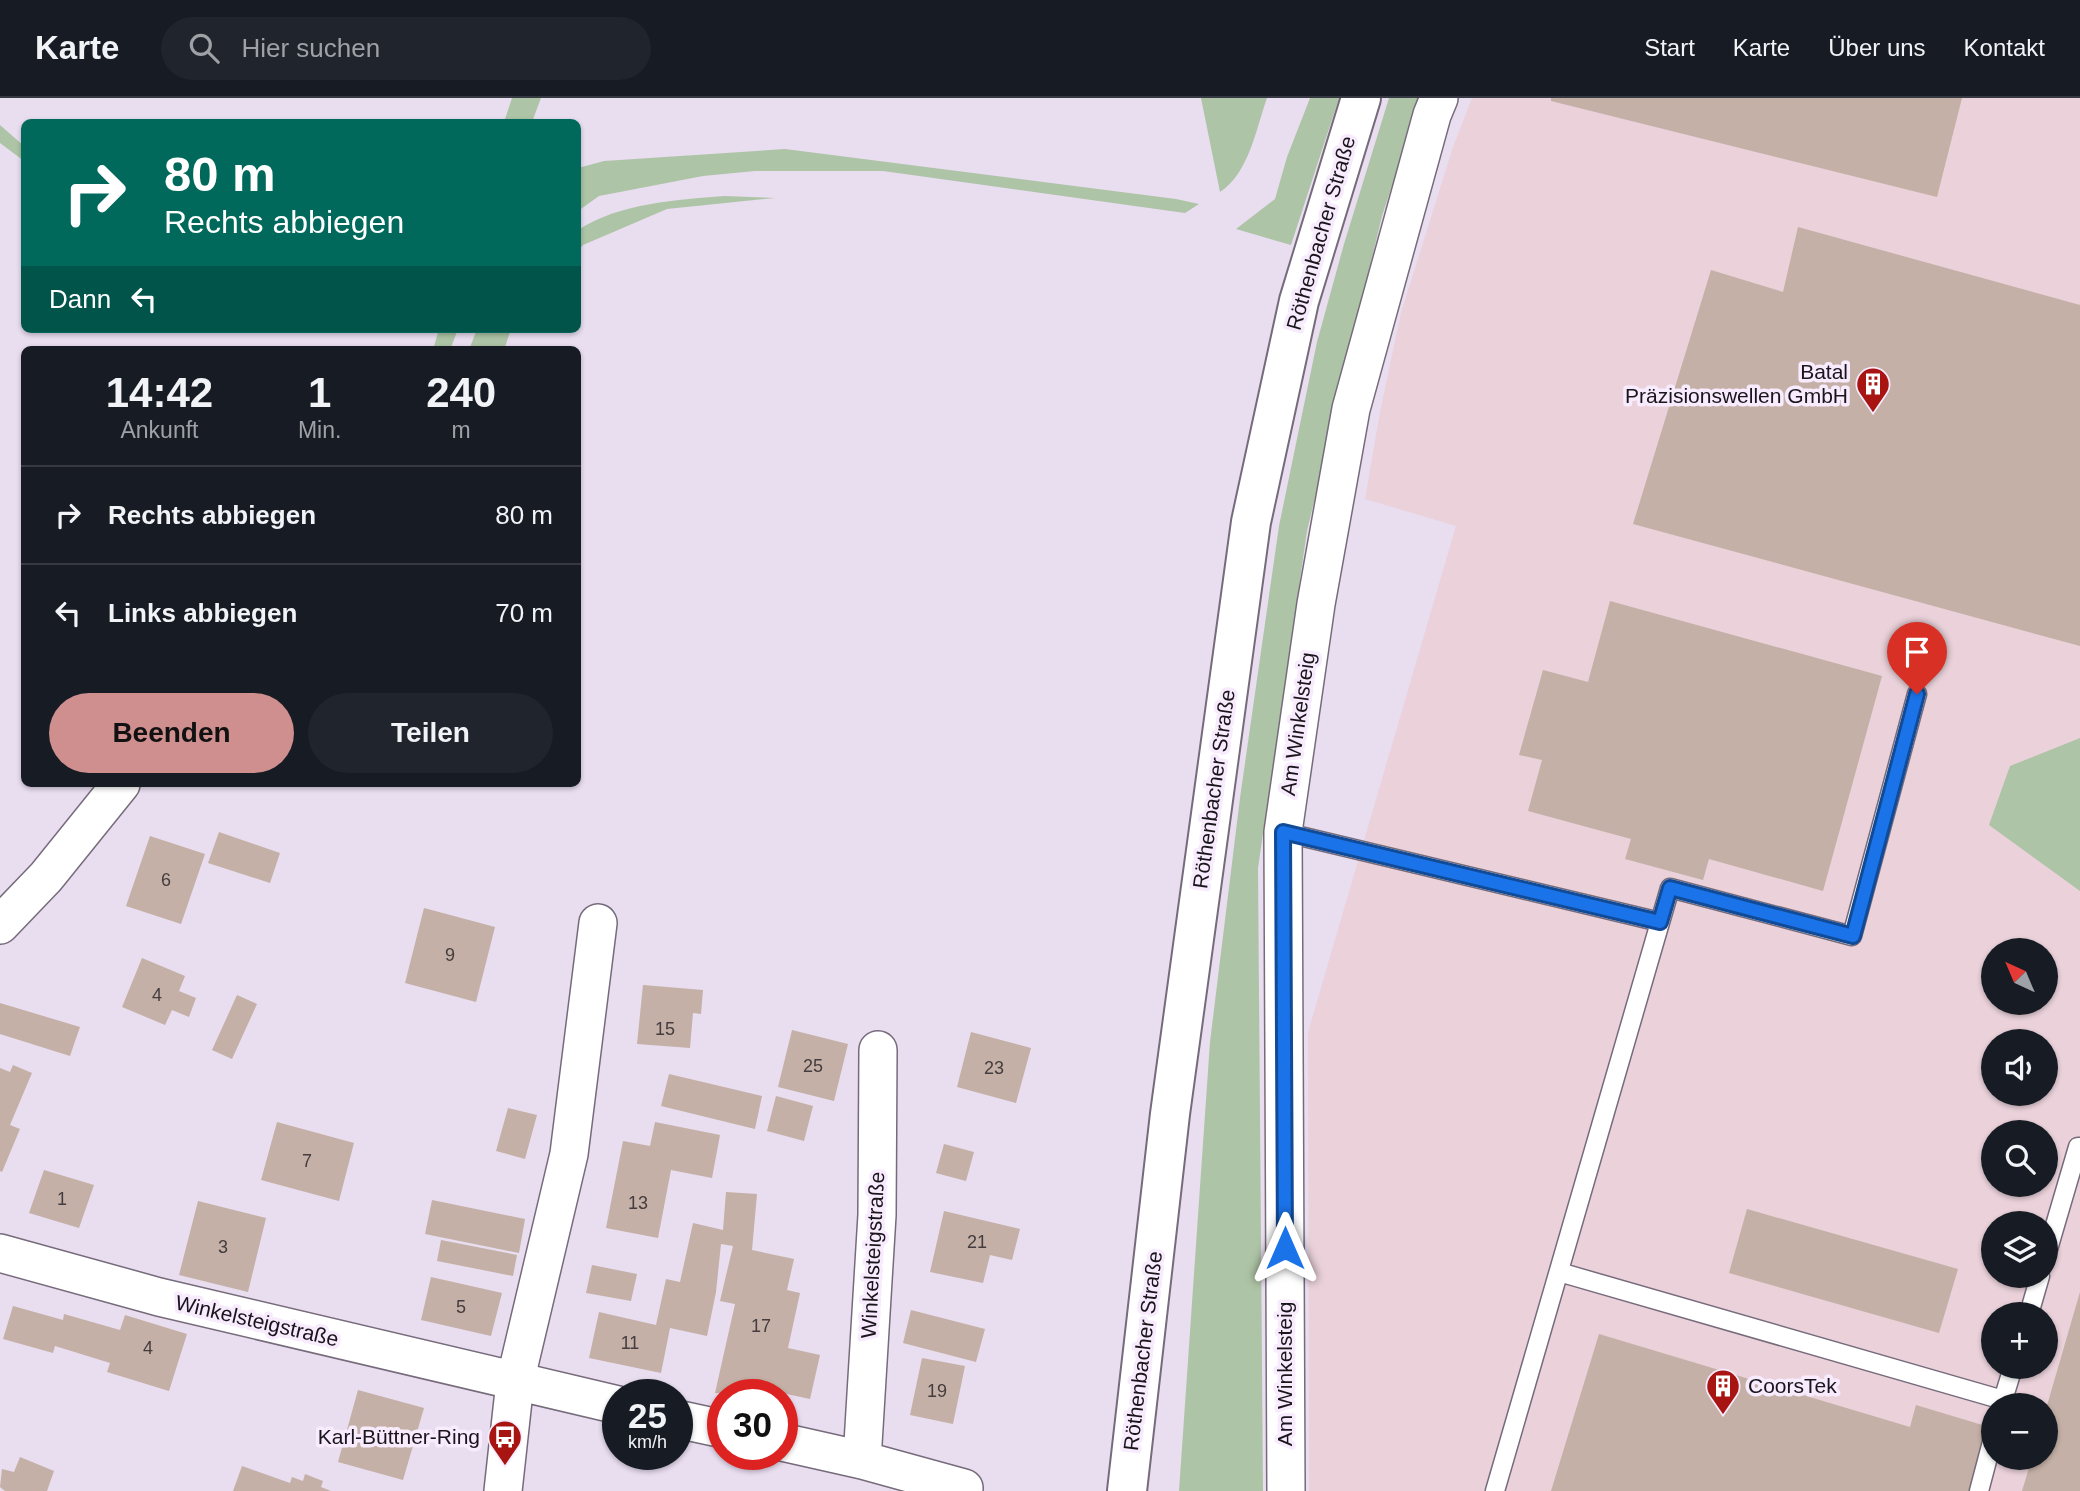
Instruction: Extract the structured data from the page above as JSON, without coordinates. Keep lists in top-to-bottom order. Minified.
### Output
{"streets":{"main road":["Röthenbacher Straße"],"street":["Am Winkelsteig","Winkelsteigstraße"]},"places":{"building":["Batal Präzisionswellen GmbH","CoorsTek"],"bus stop":["Karl-Büttner-Ring"]},"house_numbers":["6","9","4","15","25","23","7","1","13","21","3","5","17","11","4","19"],"north":"top left","page":{"header":"Karte","search":"Hier suchen","nav":["Start","Karte","Über uns","Kontakt"],"turn":["80 m","Rechts abbiegen"],"then":"Dann","eta":["14:42","Ankunft","1","Min.","240","m"],"list":[{"name":"Rechts abbiegen","value":"80 m"},{"name":"Links abbiegen","value":"70 m"}],"buttons":["Beenden","Teilen"],"map_buttons":["+","−"],"speed":"25 km/h","limit":"30"}}
